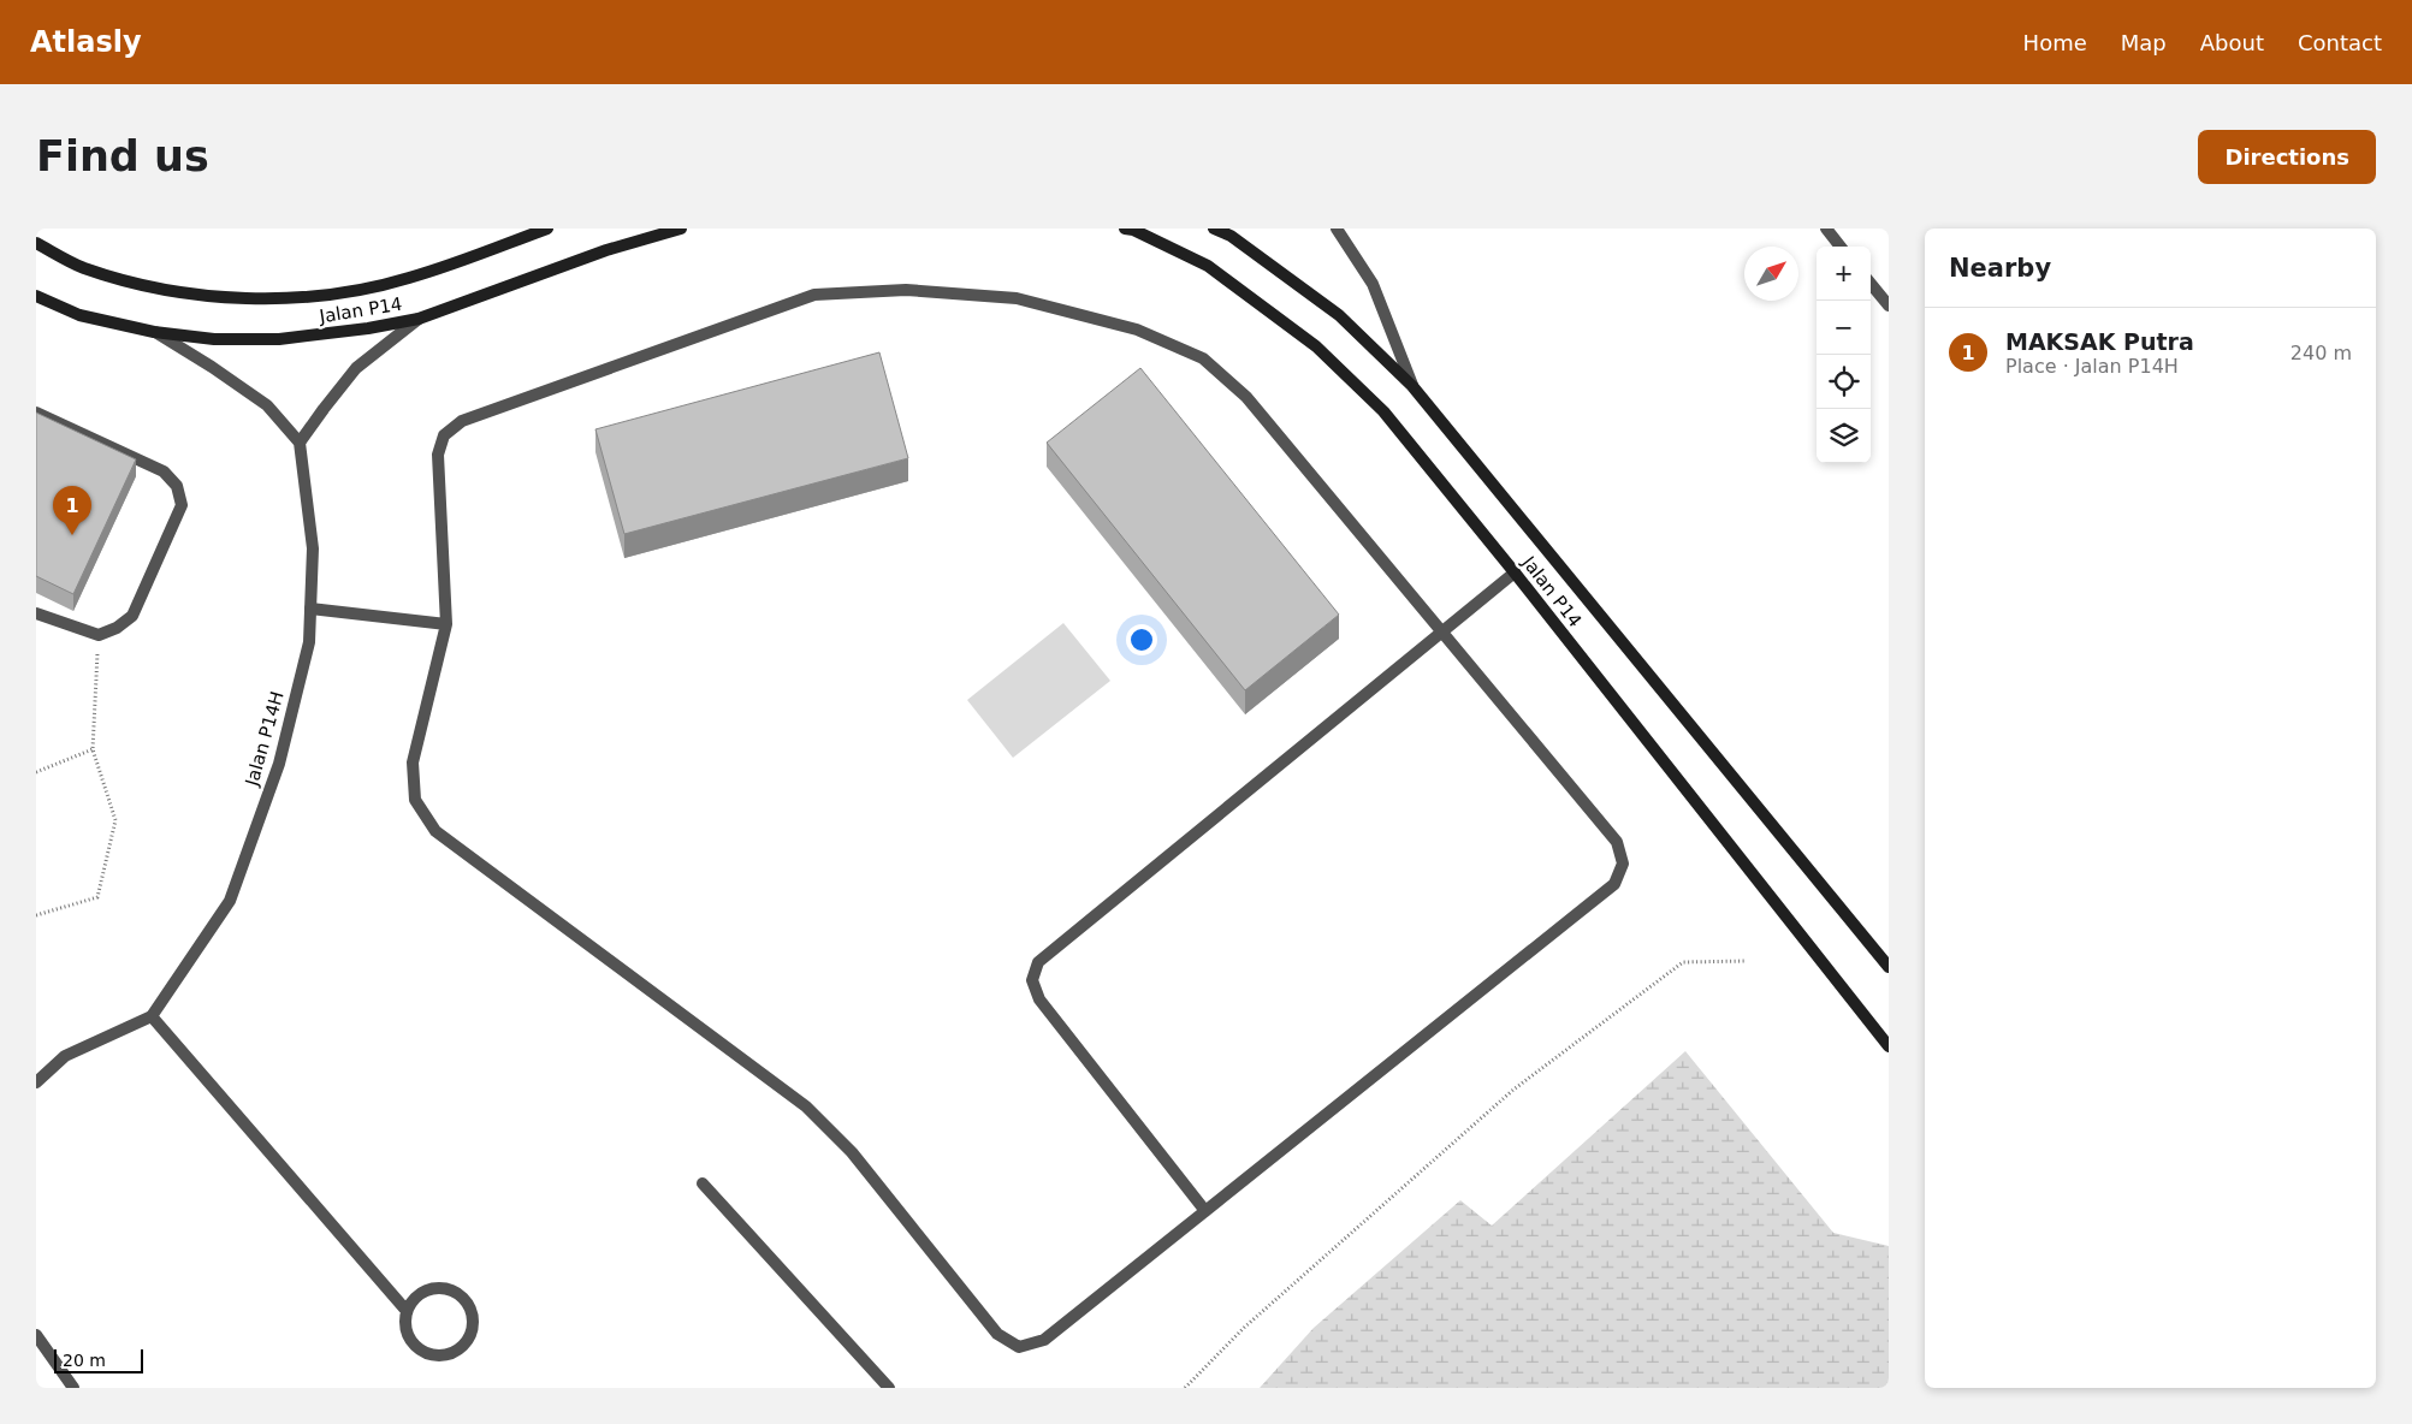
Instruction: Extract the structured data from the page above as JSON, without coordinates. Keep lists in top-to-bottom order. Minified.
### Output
{"streets":{"main road":["Jalan P14"],"street":["Jalan P14H"]},"scale_bar":"20 m","north":"top right","page":{"header":"Atlasly","nav":["Home","Map","About","Contact"],"buttons":"Directions","title":"Find us","heading":"Nearby","map_buttons":["+","−"],"list":[{"mark":"1","name":"MAKSAK Putra","note":"Place · Jalan P14H","value":"240 m"}],"pins":"1","scale":"20 m"}}
